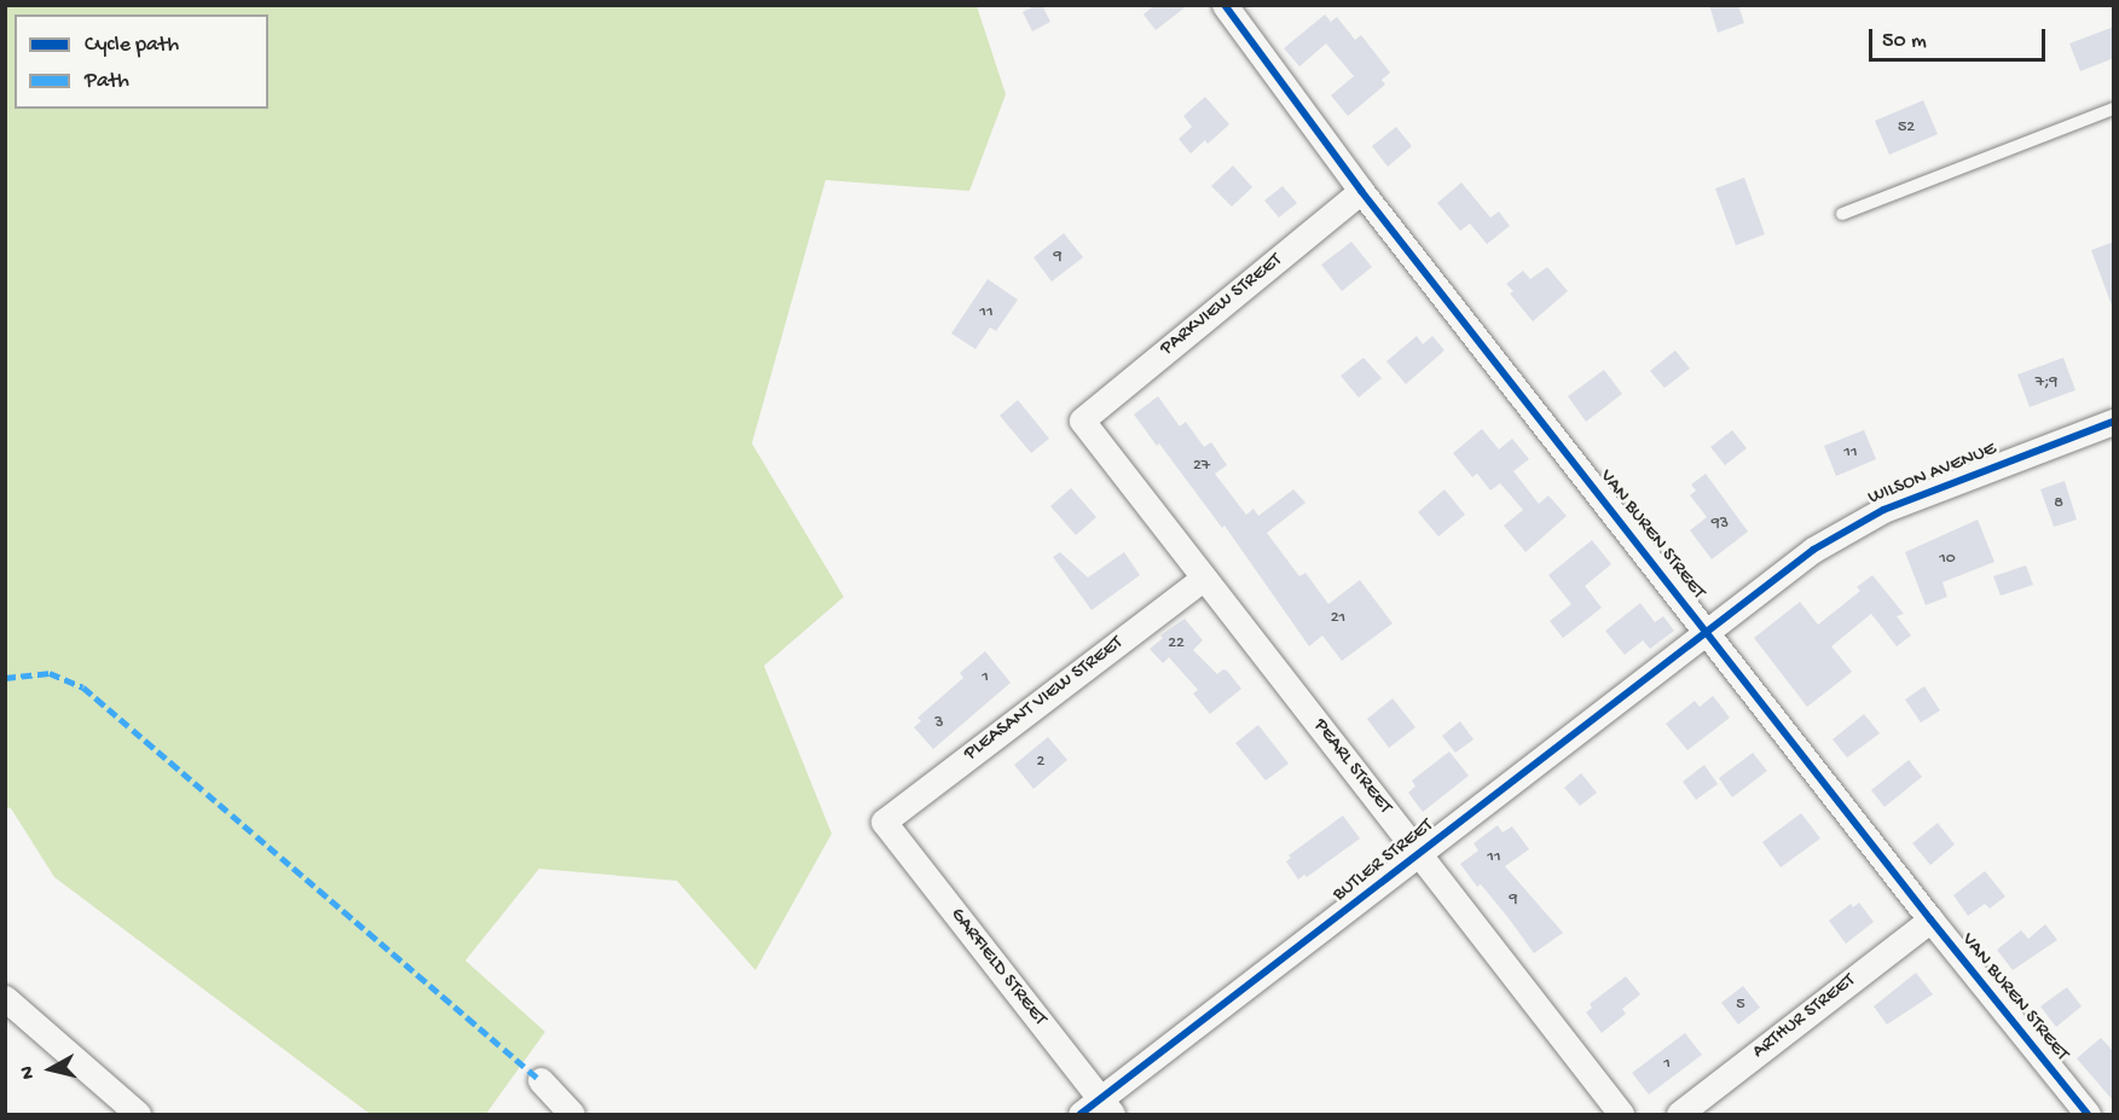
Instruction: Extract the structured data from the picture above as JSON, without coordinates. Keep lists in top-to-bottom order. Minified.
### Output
{"streets":{"street":["PARKVIEW STREET","WILSON AVENUE","VAN BUREN STREET","PLEASANT VIEW STREET","PEARL STREET","BUTLER STREET","GARFIELD STREET","ARTHUR STREET"]},"crossings":[["PARKVIEW STREET","VAN BUREN STREET"],["PARKVIEW STREET","PEARL STREET"],["WILSON AVENUE","VAN BUREN STREET"],["WILSON AVENUE","BUTLER STREET"],["VAN BUREN STREET","BUTLER STREET"],["VAN BUREN STREET","ARTHUR STREET"],["PLEASANT VIEW STREET","PEARL STREET"],["PLEASANT VIEW STREET","GARFIELD STREET"],["PEARL STREET","BUTLER STREET"],["BUTLER STREET","GARFIELD STREET"]],"house_numbers":["52","9","11","7;9","11","27","8","93","10","21","22","1","3","2","11","9","5","1"],"legend":["Cycle path","Path"],"scale_bar":"50 m","north":"left"}
